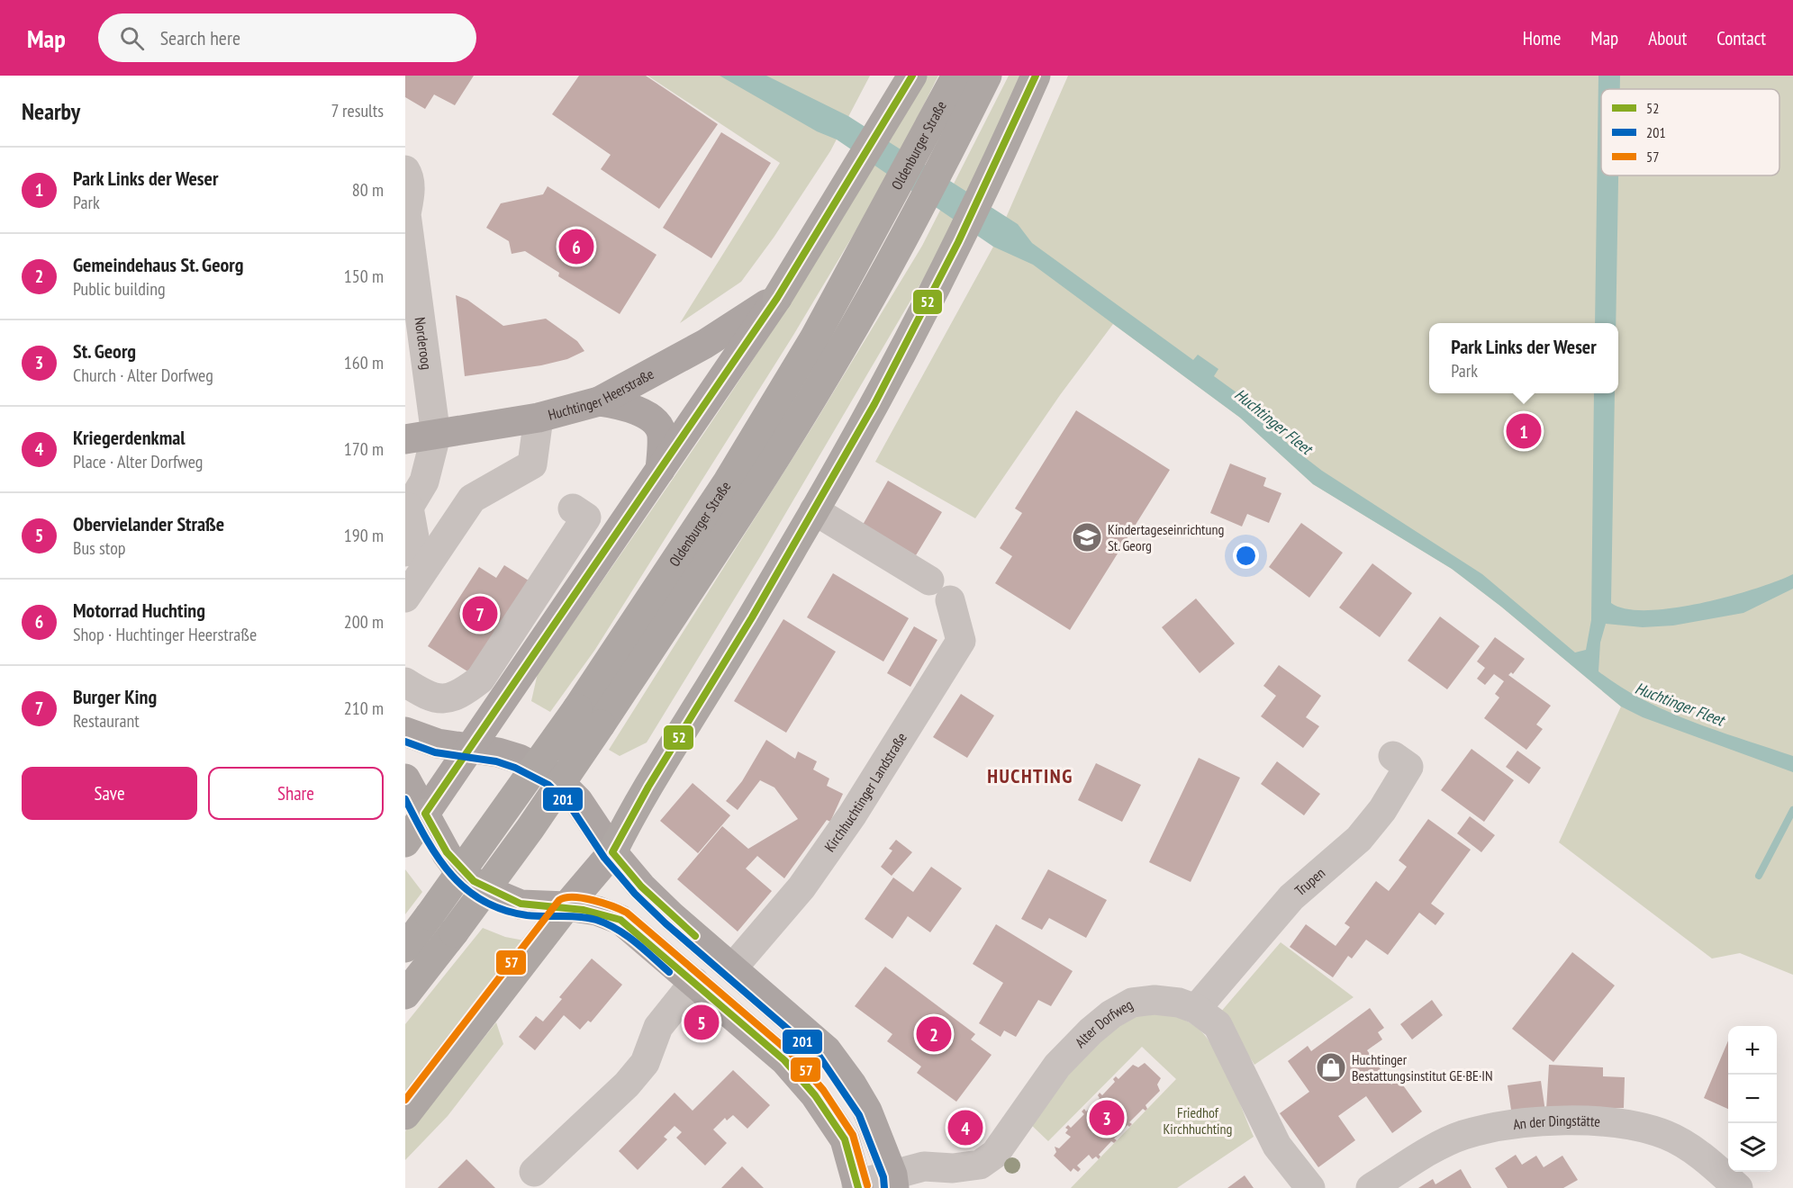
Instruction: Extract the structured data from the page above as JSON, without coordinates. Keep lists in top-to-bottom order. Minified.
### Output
{"streets":{"highway":["Oldenburger Straße"],"main road":["Huchtinger Heerstraße"],"street":["Norderoog","Kirchhuchtinger Landstraße","Trupen","Alter Dorfweg","An der Dingstätte"]},"crossings":[["Norderoog","Huchtinger Heerstraße"],["Trupen","Alter Dorfweg"]],"districts":["HUCHTING"],"water":["Huchtinger Fleet"],"parks":["Friedhof Kirchhuchting"],"places":{"school or university":["Kindertageseinrichtung St. Georg"],"shop":["Huchtinger Bestattungsinstitut GE·BE·IN"]},"lines":["transit line 52","transit line 201","transit line 57"],"legend":["52","201","57"],"page":{"header":"Map","search":"Search here","nav":["Home","Map","About","Contact"],"heading":["Nearby","7 results"],"list":[{"mark":"1","name":"Park Links der Weser","note":"Park","value":"80 m"},{"mark":"2","name":"Gemeindehaus St. Georg","note":"Public building","value":"150 m"},{"mark":"3","name":"St. Georg","note":"Church · Alter Dorfweg","value":"160 m"},{"mark":"4","name":"Kriegerdenkmal","note":"Place · Alter Dorfweg","value":"170 m"},{"mark":"5","name":"Obervielander Straße","note":"Bus stop","value":"190 m"},{"mark":"6","name":"Motorrad Huchting","note":"Shop · Huchtinger Heerstraße","value":"200 m"},{"mark":"7","name":"Burger King","note":"Restaurant","value":"210 m"}],"pins":["6","1","7","5","2","3","4"],"popup":["Park Links der Weser","Park"],"buttons":["Save","Share"],"map_buttons":["+","−"]}}
